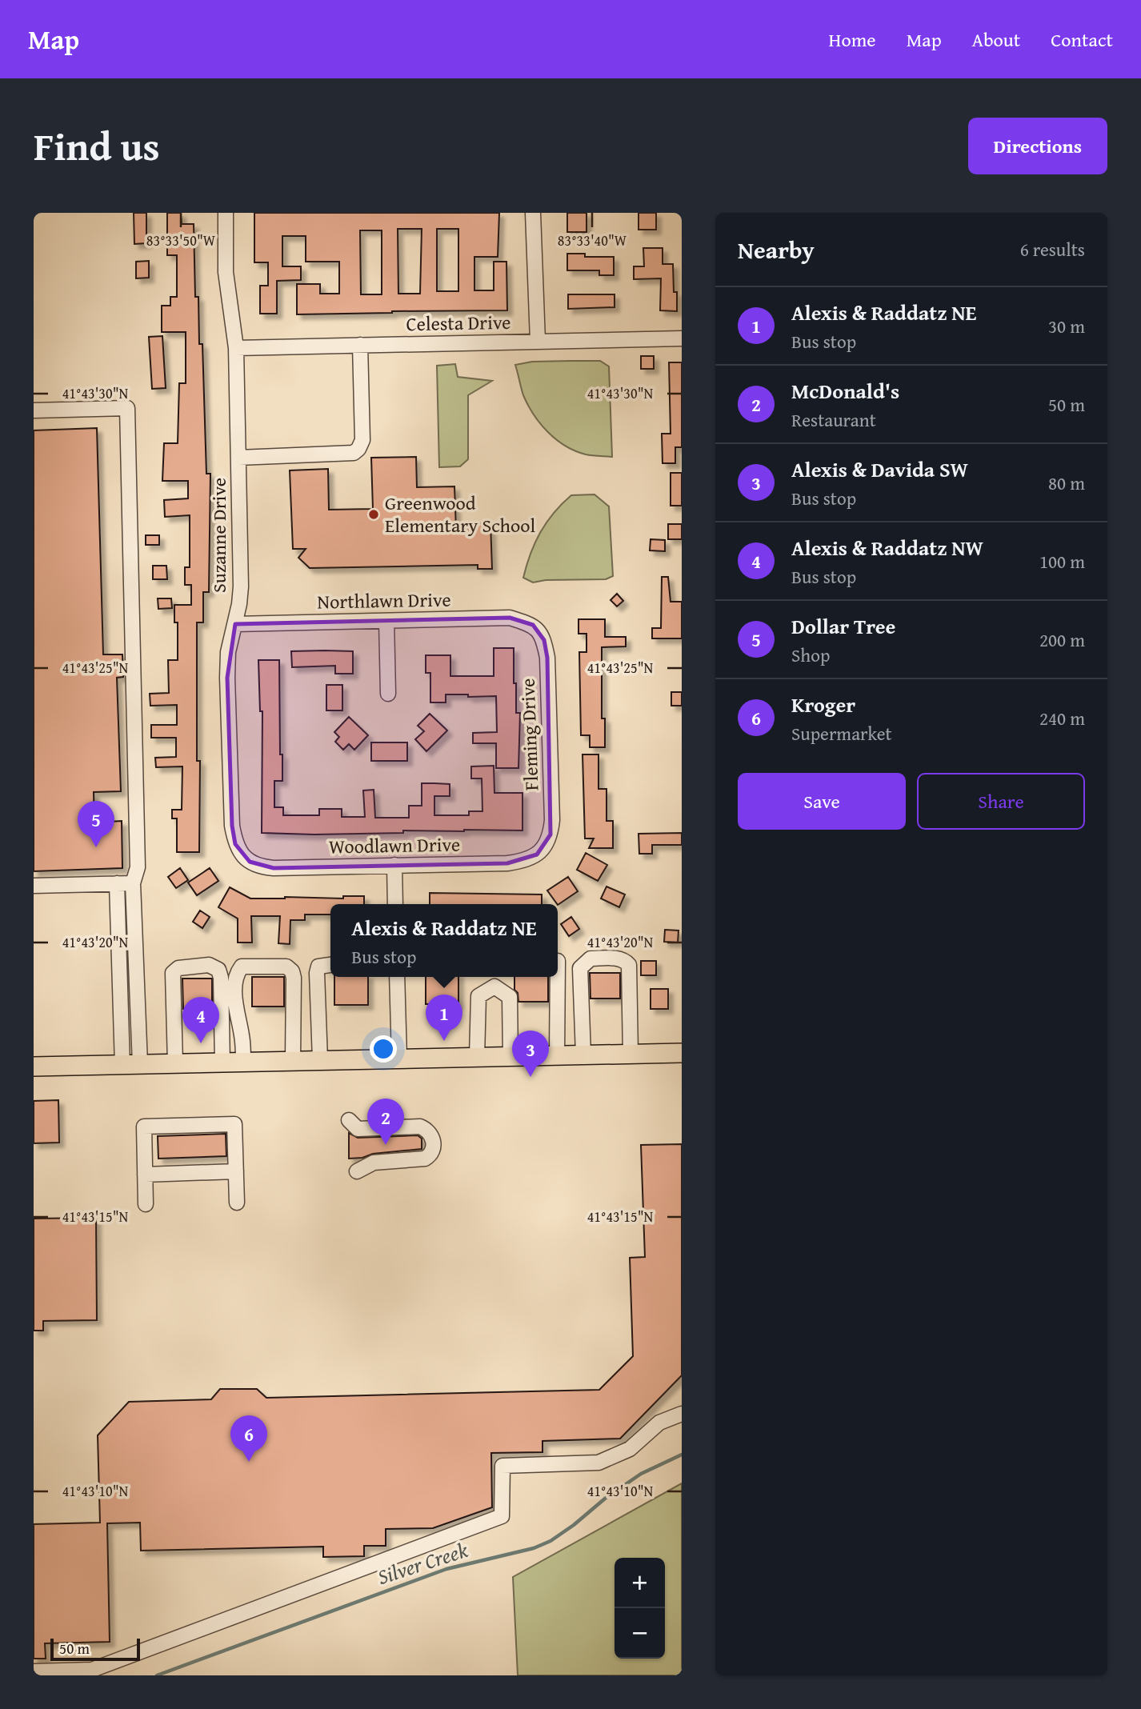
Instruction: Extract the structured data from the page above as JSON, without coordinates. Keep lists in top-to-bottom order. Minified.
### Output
{"streets":{"street":["Celesta Drive","Suzanne Drive","Northlawn Drive","Fleming Drive","Woodlawn Drive"]},"crossings":[["Celesta Drive","Suzanne Drive"],["Suzanne Drive","Northlawn Drive"],["Suzanne Drive","Woodlawn Drive"],["Northlawn Drive","Fleming Drive"],["Fleming Drive","Woodlawn Drive"]],"water":["Silver Creek"],"places":["Greenwood Elementary School"],"scale_bar":"50 m","page":{"header":"Map","nav":["Home","Map","About","Contact"],"title":"Find us","buttons":["Directions",["Save","Share"]],"heading":["Nearby","6 results"],"list":[{"mark":"1","name":"Alexis & Raddatz NE","note":"Bus stop","value":"30 m"},{"mark":"2","name":"McDonald's","note":"Restaurant","value":"50 m"},{"mark":"3","name":"Alexis & Davida SW","note":"Bus stop","value":"80 m"},{"mark":"4","name":"Alexis & Raddatz NW","note":"Bus stop","value":"100 m"},{"mark":"5","name":"Dollar Tree","note":"Shop","value":"200 m"},{"mark":"6","name":"Kroger","note":"Supermarket","value":"240 m"}],"pins":["5","1","4","3","2","6"],"popup":["Alexis & Raddatz NE","Bus stop"],"map_buttons":["+","−"],"scale":"50 m"},"coordinates":["83°33'50\"W","83°33'40\"W","41°43'30\"N","41°43'25\"N","41°43'20\"N","41°43'15\"N","41°43'10\"N"]}
